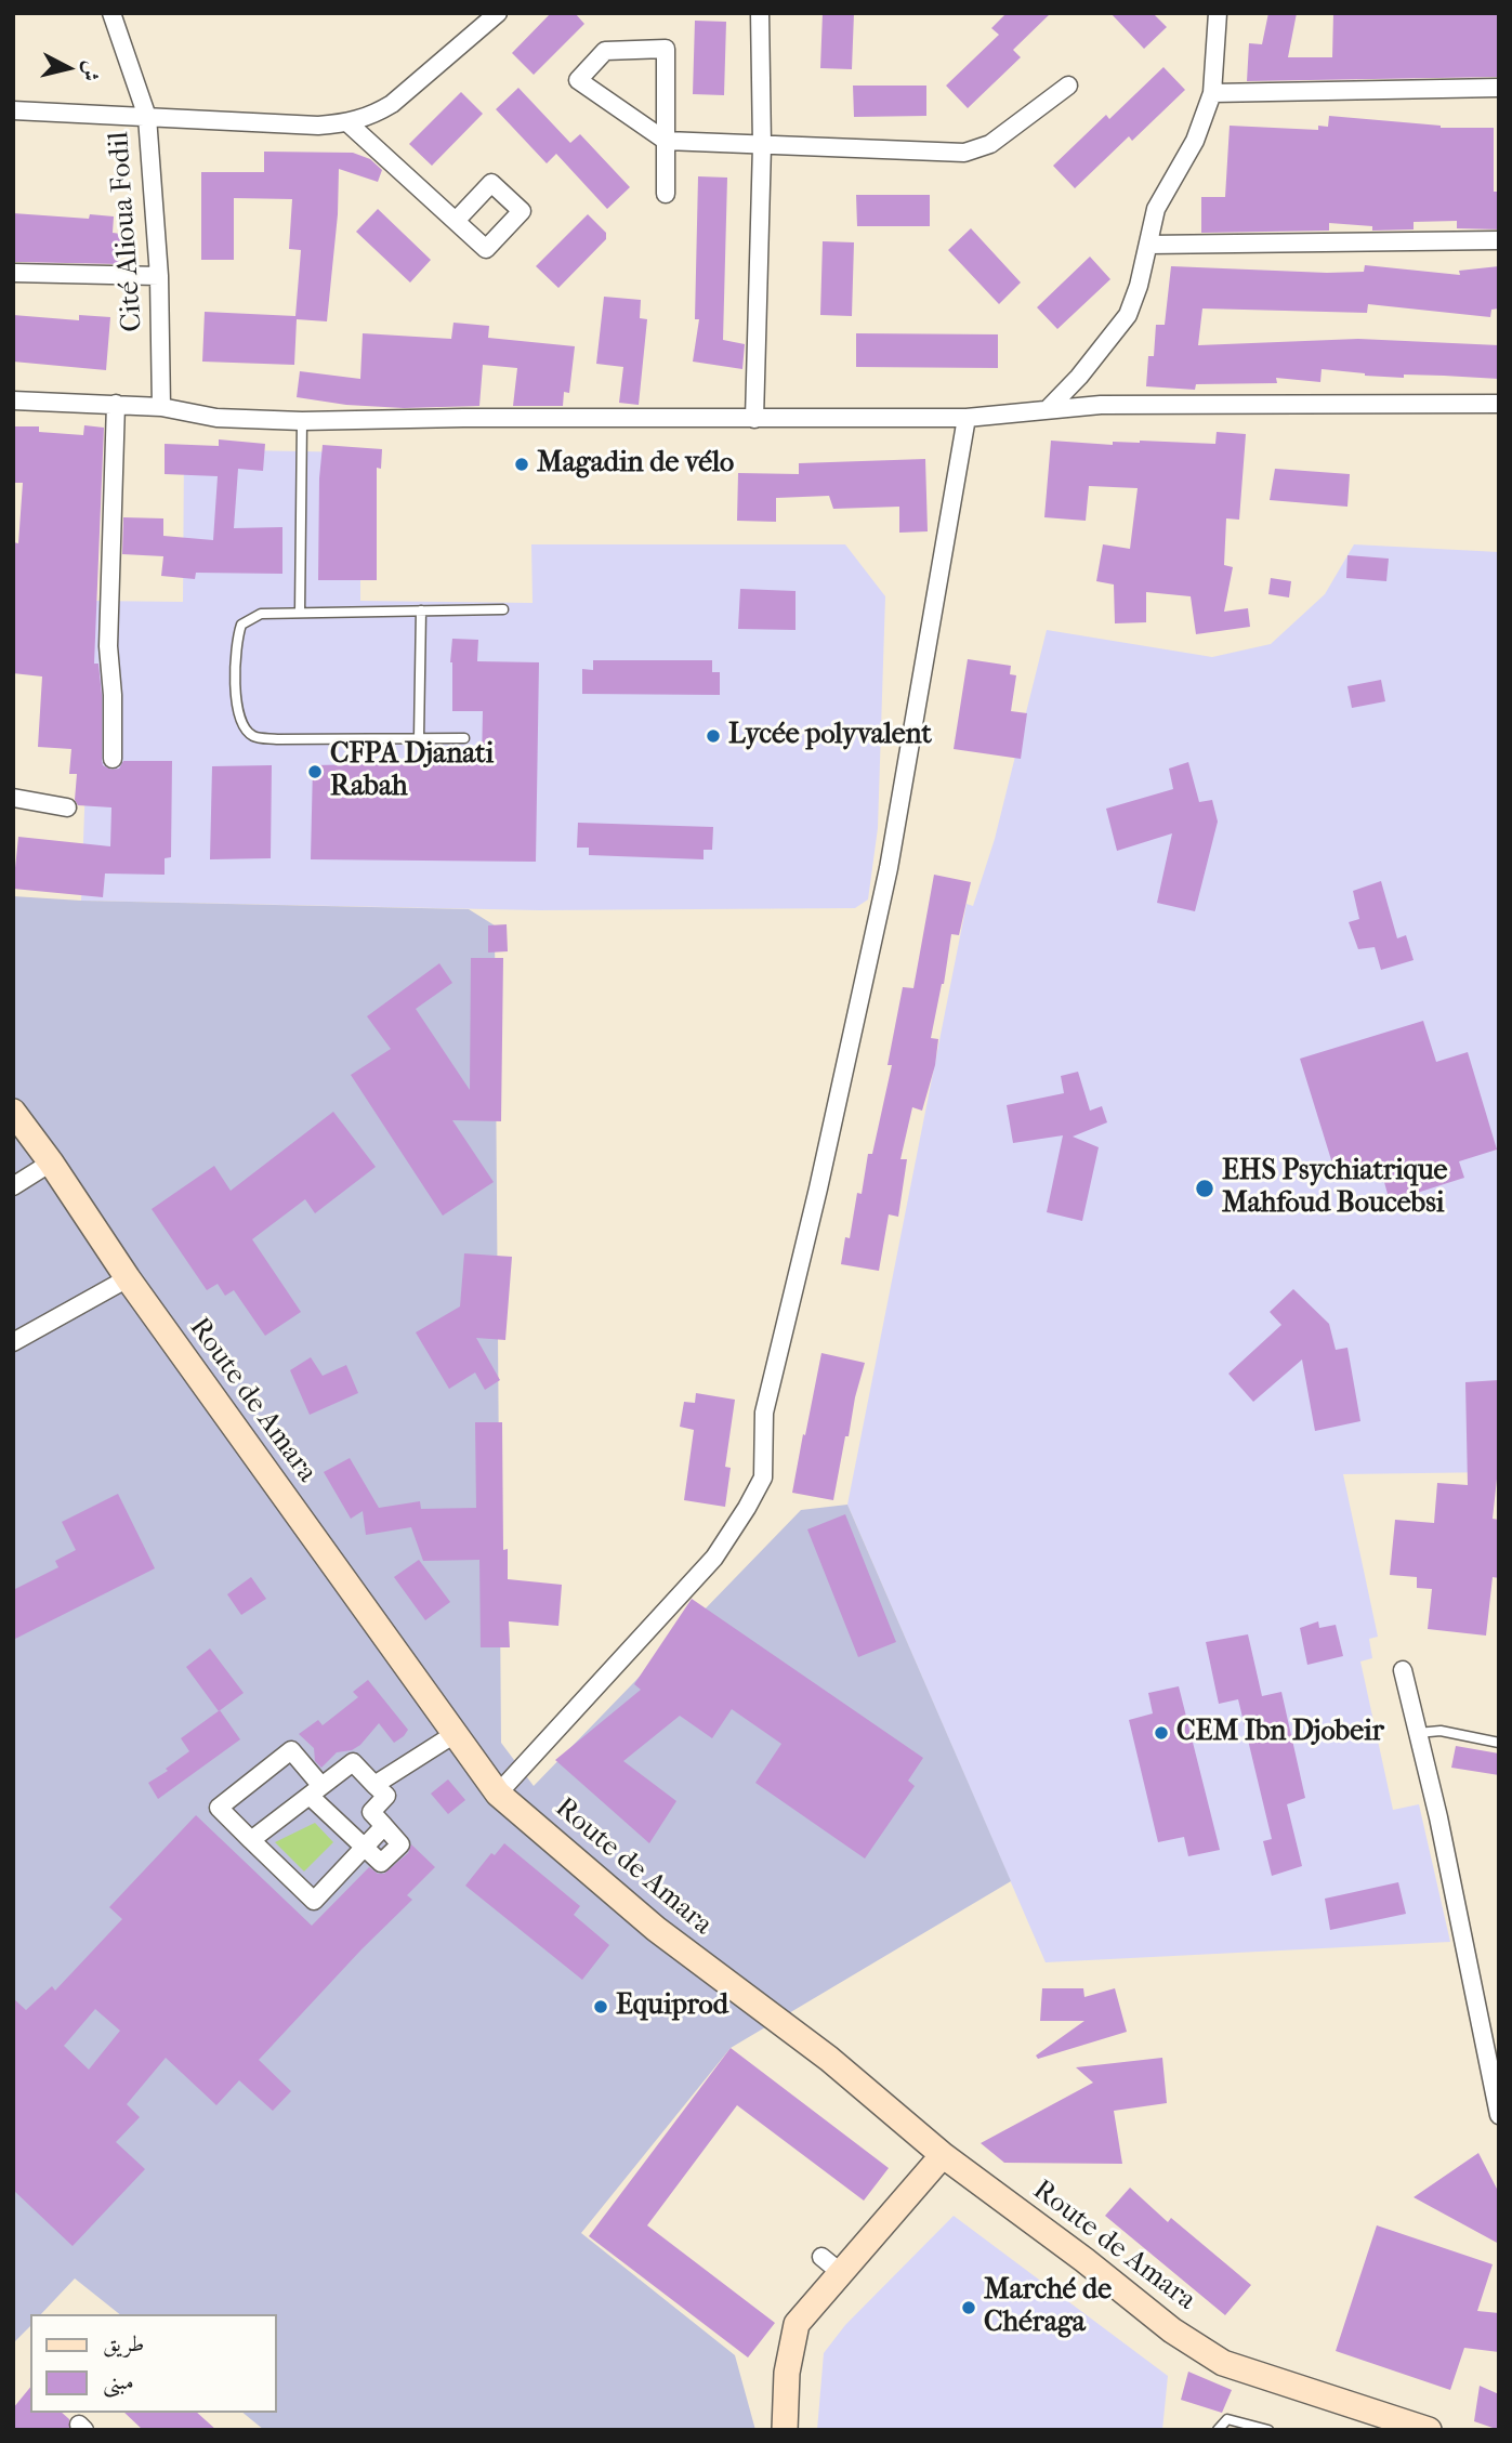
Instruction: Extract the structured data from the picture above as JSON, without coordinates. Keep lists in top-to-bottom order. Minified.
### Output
{"streets":{"street":["Cité Alioua Fodil","Route de Amara"]},"places":["Magadin de vélo","Lycée polyvalent","CFPA Djanati Rabah","EHS Psychiatrique Mahfoud Boucebsi","CEM Ibn Djobeir","Equiprod","Marché de Chéraga"],"legend":["طريق","مبنى"],"north":"right"}
